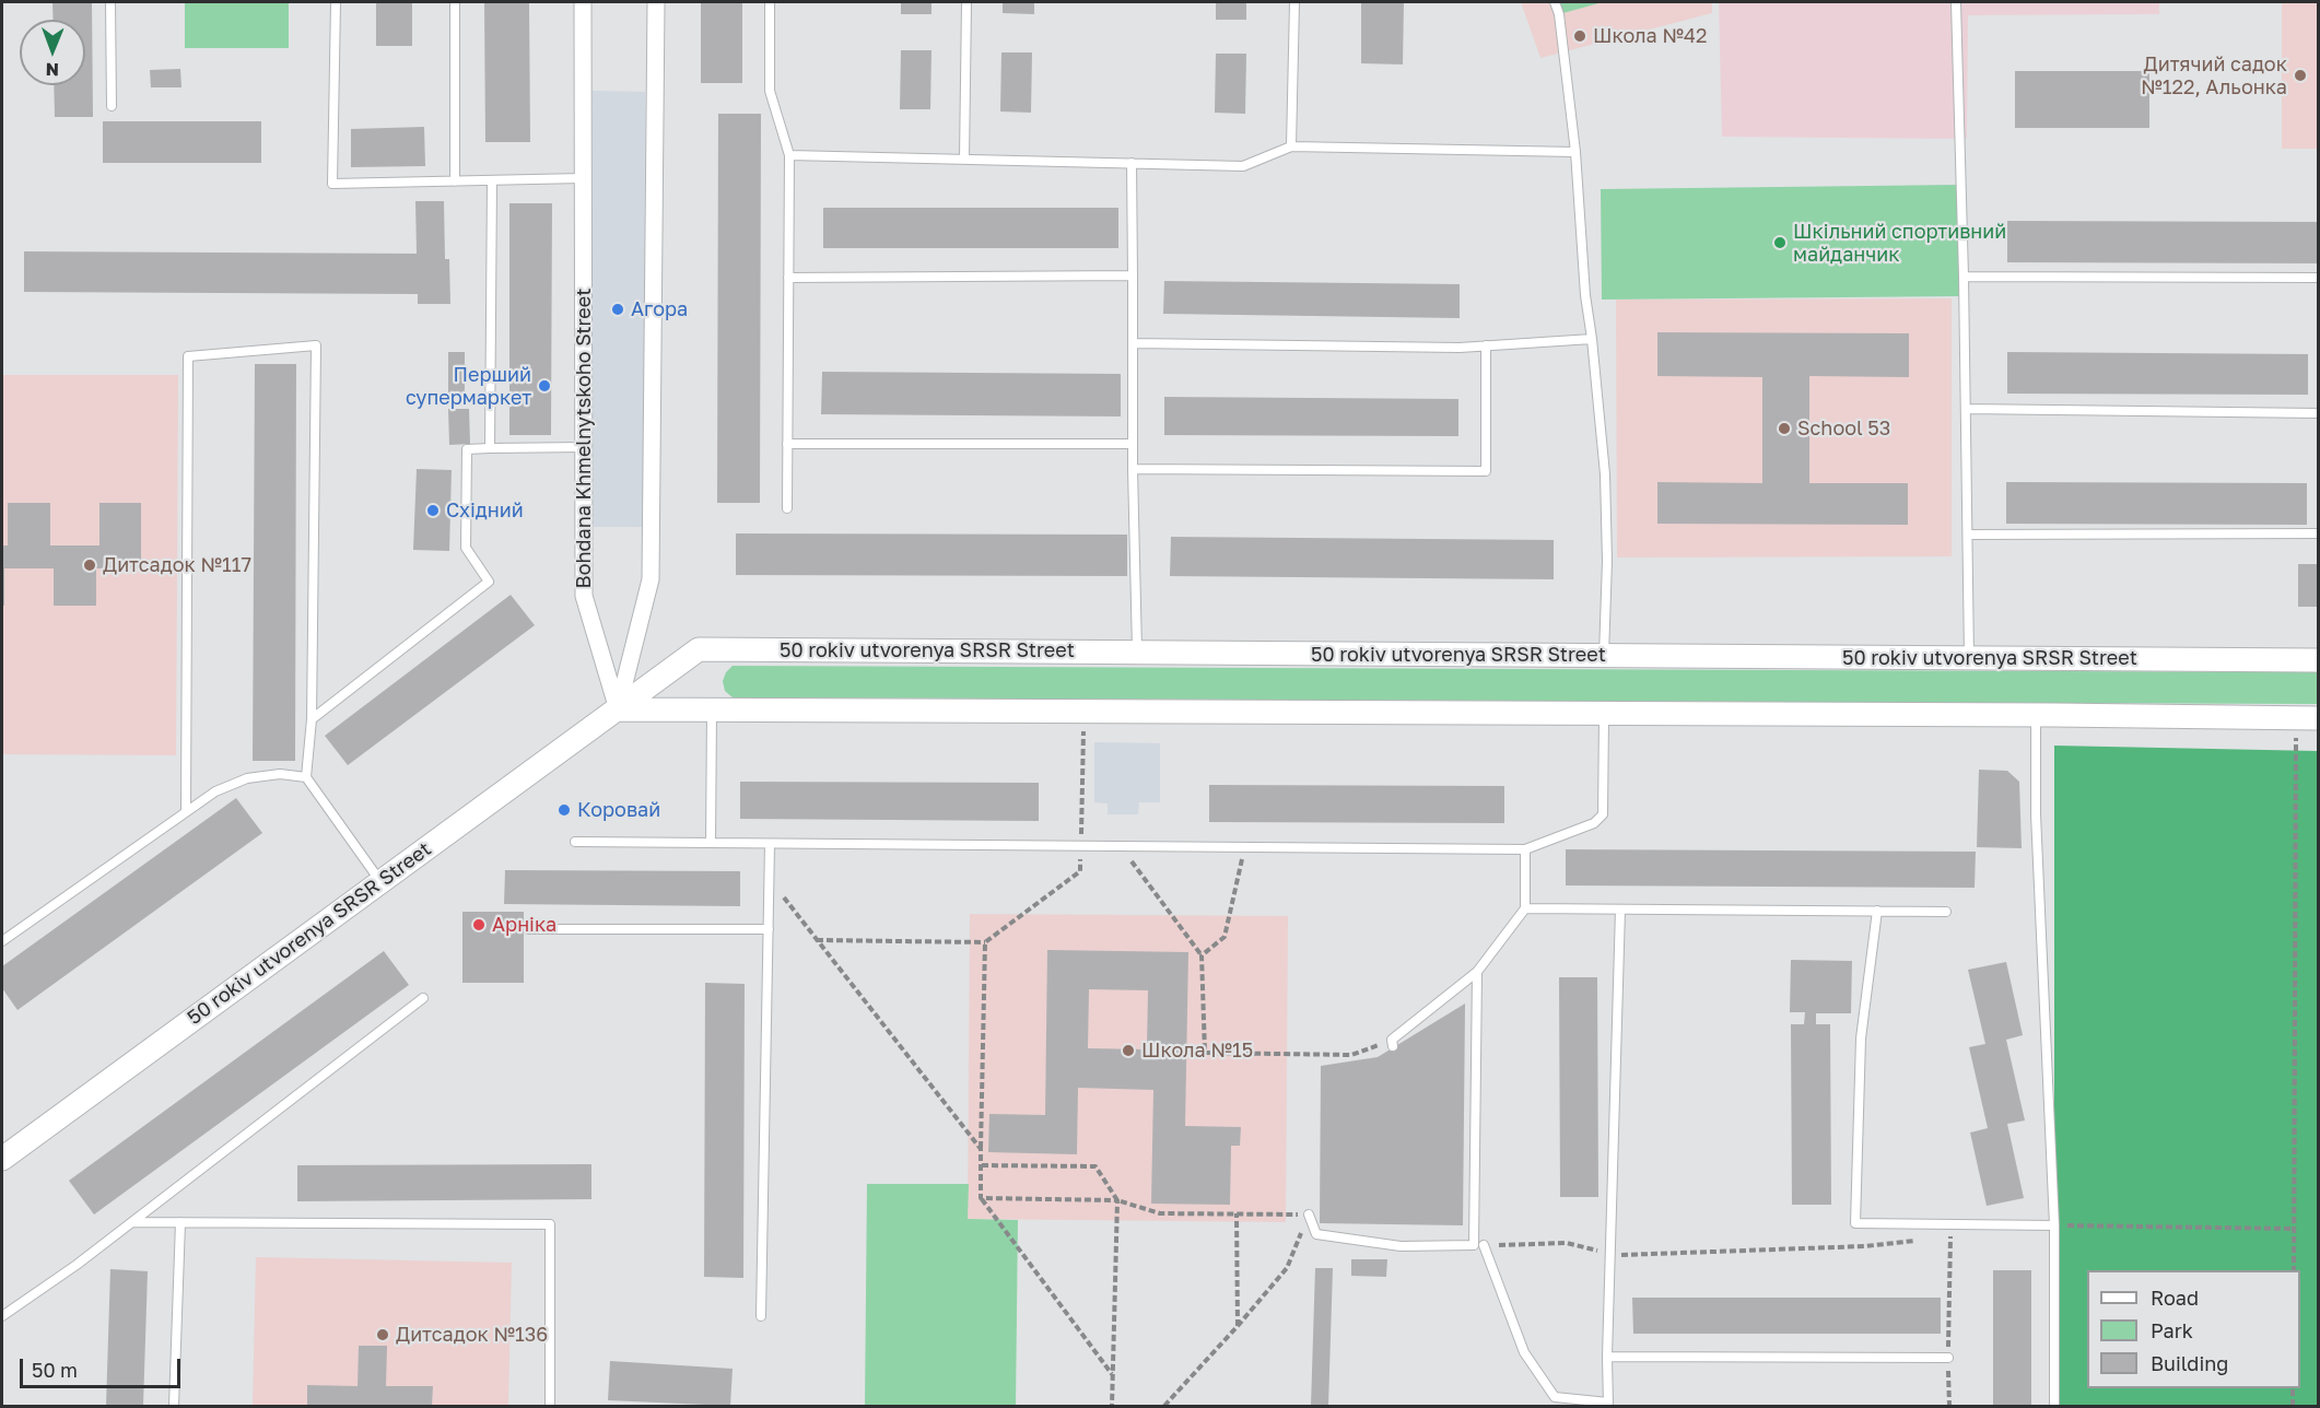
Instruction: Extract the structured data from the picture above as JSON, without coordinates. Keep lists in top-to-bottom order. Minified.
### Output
{"streets":{"main road":["50 rokiv utvorenya SRSR Street"],"street":["Bohdana Khmelnytskoho Street"]},"crossings":[["Bohdana Khmelnytskoho Street","50 rokiv utvorenya SRSR Street"]],"places":["Школа №42","Дитячий садок №122, Альонка","Шкільний спортивний майданчик","Агора","Перший супермаркет","School 53","Східний","Дитсадок №117","Коровай","Арніка","Школа №15","Дитсадок №136"],"legend":["Road","Park","Building"],"scale_bar":"50 m","north":"bottom"}
